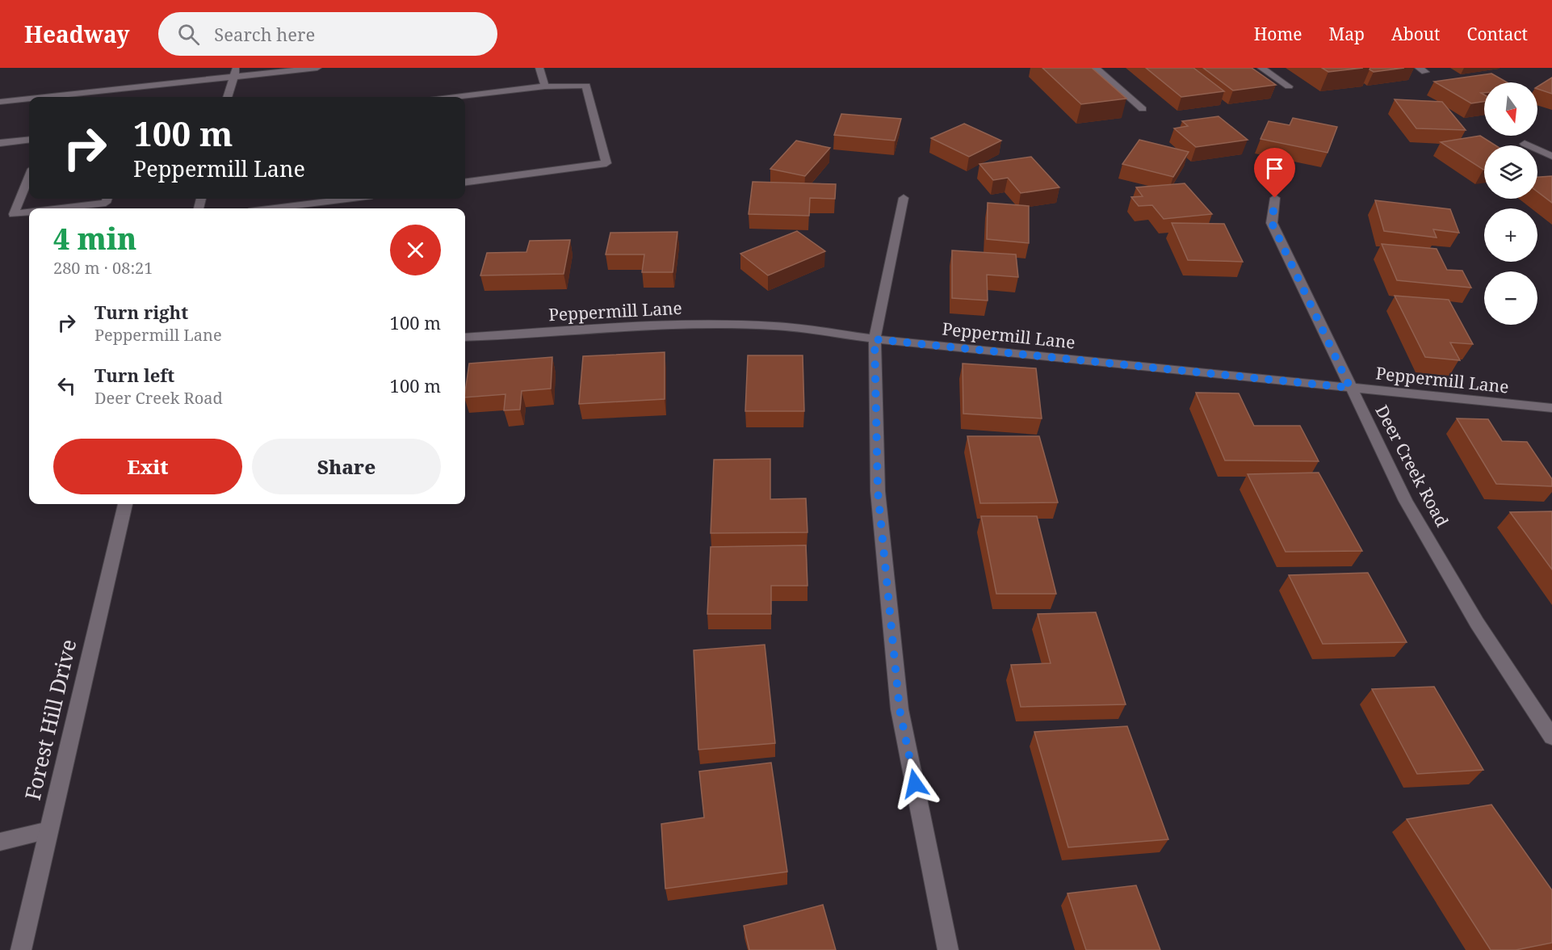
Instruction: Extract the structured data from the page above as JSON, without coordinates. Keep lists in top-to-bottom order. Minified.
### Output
{"streets":{"street":["Peppermill Lane","Deer Creek Road","Forest Hill Drive"]},"crossings":[["Peppermill Lane","Deer Creek Road"]],"north":"bottom","page":{"header":"Headway","search":"Search here","nav":["Home","Map","About","Contact"],"map_buttons":["+","−"],"turn":["100 m","Peppermill Lane"],"heading":["4 min","280 m · 08:21"],"list":[{"name":"Turn right","note":"Peppermill Lane","value":"100 m"},{"name":"Turn left","note":"Deer Creek Road","value":"100 m"}],"buttons":["Exit","Share"]}}
